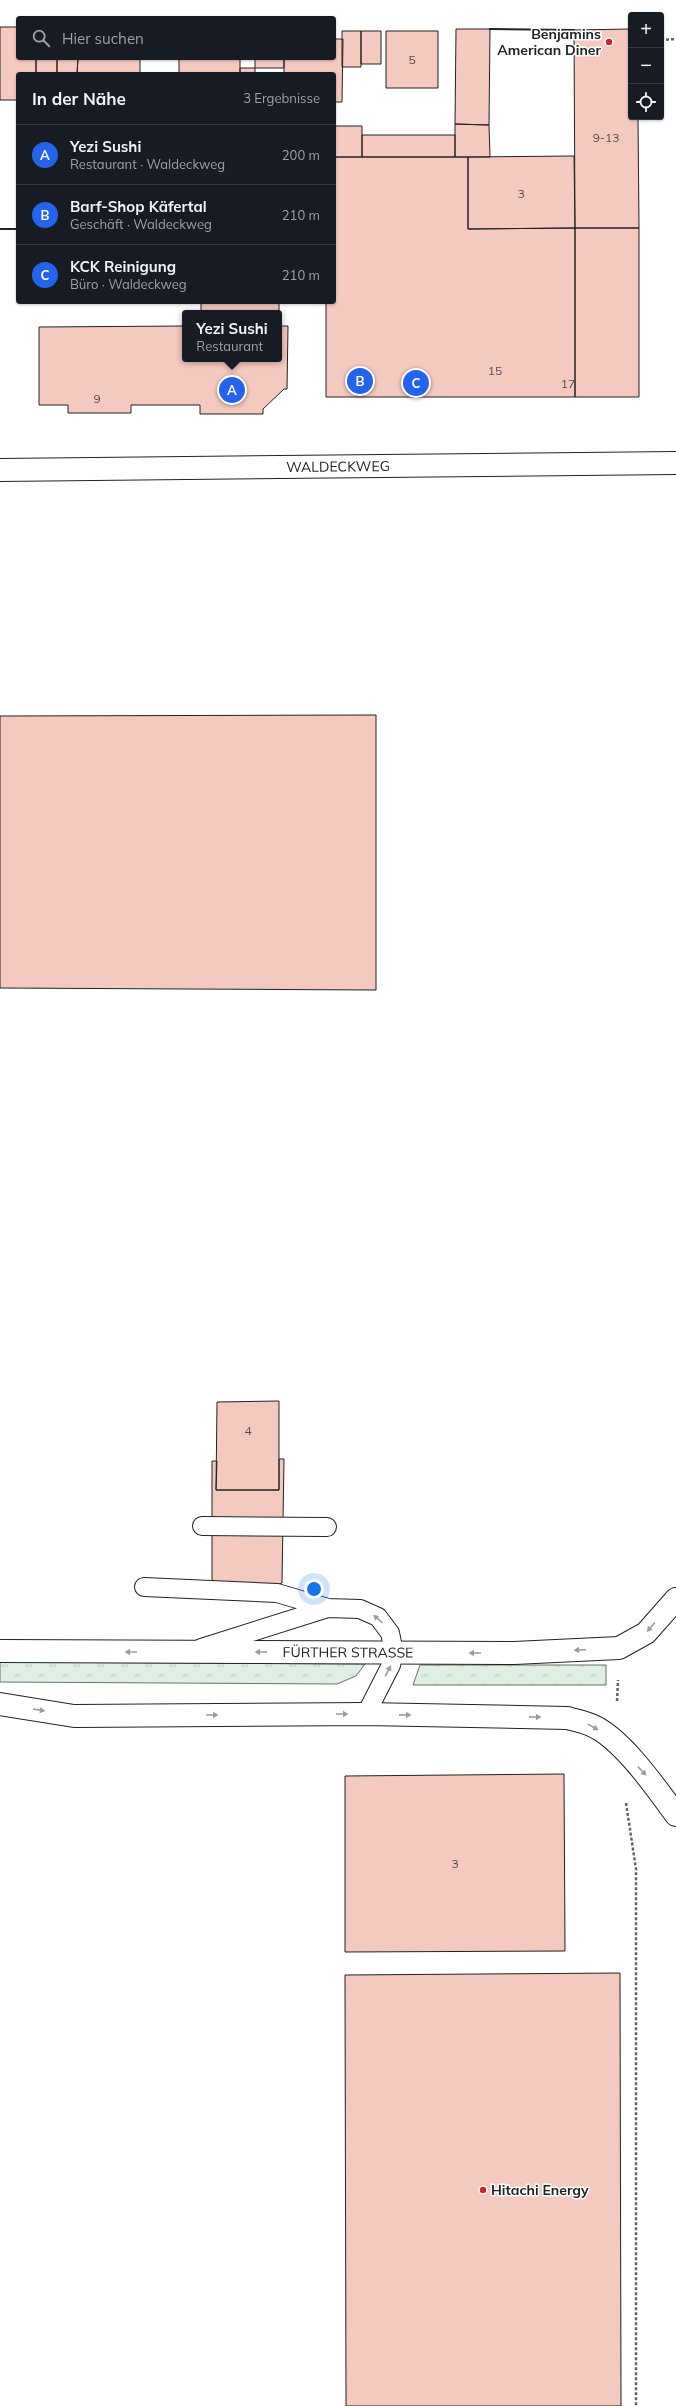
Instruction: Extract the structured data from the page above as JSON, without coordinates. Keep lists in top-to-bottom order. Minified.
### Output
{"streets":{"street":["WALDECKWEG","FÜRTHER STRASSE"]},"places":["Benjamins American Diner","Hitachi Energy"],"house_numbers":["5","9-13","3","15","17","9","4","3"],"page":{"map_buttons":["+","−"],"search":"Hier suchen","heading":["In der Nähe","3 Ergebnisse"],"list":[{"mark":"A","name":"Yezi Sushi","note":"Restaurant · Waldeckweg","value":"200 m"},{"mark":"B","name":"Barf-Shop Käfertal","note":"Geschäft · Waldeckweg","value":"210 m"},{"mark":"C","name":"KCK Reinigung","note":"Büro · Waldeckweg","value":"210 m"}],"popup":["Yezi Sushi","Restaurant"],"pins":["B","C","A"]}}
